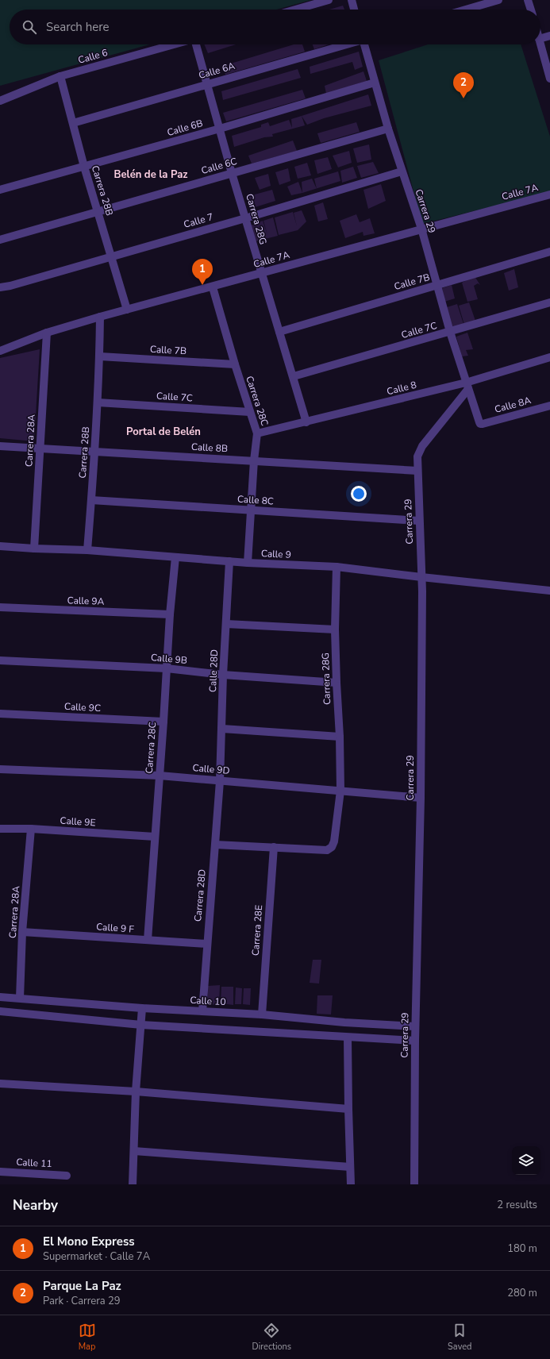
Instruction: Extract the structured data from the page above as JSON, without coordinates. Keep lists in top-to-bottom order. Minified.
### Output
{"streets":{"street":["Calle 6","Calle 6A","Calle 6B","Calle 6C","Carrera 28B","Calle 7A","Carrera 29","Carrera 28G","Calle 7","Calle 7B","Calle 7C","Calle 8","Carrera 28C","Calle 8A","Carrera 28A","Calle 8B","Calle 8C","Calle 9","Calle 9A","Calle 9B","Calle 28D","Calle 9C","Calle 9D","Calle 9E","Carrera 28D","Calle 9 F","Carrera 28E","Calle 10","Calle 11"]},"crossings":[["Calle 6","Carrera 28B"],["Calle 6A","Carrera 28B"],["Calle 6A","Carrera 28G"],["Calle 6B","Carrera 28B"],["Calle 6B","Carrera 29"],["Calle 6B","Carrera 28G"],["Calle 6C","Carrera 28B"],["Calle 6C","Carrera 29"],["Calle 6C","Carrera 28G"],["Carrera 28B","Calle 7A"],["Carrera 28B","Calle 7"],["Carrera 28B","Calle 7B"],["Carrera 28B","Calle 7C"],["Carrera 28B","Calle 8B"],["Carrera 28B","Calle 8C"],["Carrera 28B","Calle 9"],["Calle 7A","Carrera 29"],["Calle 7A","Carrera 28G"],["Calle 7A","Carrera 28C"],["Calle 7A","Carrera 28A"],["Carrera 29","Calle 7"],["Carrera 29","Calle 7B"],["Carrera 29","Calle 7C"],["Carrera 29","Calle 8"],["Carrera 29","Calle 8A"],["Carrera 29","Calle 8B"],["Carrera 29","Calle 8C"],["Carrera 29","Calle 9"],["Carrera 29","Calle 9D"],["Carrera 29","Calle 10"],["Carrera 28G","Calle 7"],["Carrera 28G","Calle 7B"],["Carrera 28G","Calle 7C"],["Carrera 28G","Calle 8"],["Carrera 28G","Calle 9"],["Carrera 28G","Calle 9B"],["Carrera 28G","Calle 9D"],["Carrera 28G","Carrera 28E"],["Calle 7B","Carrera 28C"],["Calle 7C","Carrera 28C"],["Calle 8","Carrera 28C"],["Carrera 28C","Calle 8B"],["Carrera 28C","Calle 8C"],["Carrera 28C","Calle 9"],["Carrera 28C","Calle 9A"],["Carrera 28C","Calle 9B"],["Carrera 28C","Calle 9C"],["Carrera 28C","Calle 9D"],["Carrera 28C","Calle 9E"],["Carrera 28C","Calle 9 F"],["Carrera 28A","Calle 8B"],["Carrera 28A","Calle 9"],["Carrera 28A","Calle 9E"],["Carrera 28A","Calle 9 F"],["Carrera 28A","Calle 10"],["Calle 9","Calle 28D"],["Calle 9B","Calle 28D"],["Calle 28D","Calle 9D"],["Calle 28D","Carrera 28D"],["Calle 9D","Carrera 28D"],["Carrera 28D","Calle 9 F"],["Carrera 28D","Calle 10"],["Carrera 28E","Calle 10"]],"districts":["Belén de la Paz","Portal de Belén"],"page":{"search":"Search here","pins":["2","1"],"heading":["Nearby","2 results"],"list":[{"mark":"1","name":"El Mono Express","note":"Supermarket · Calle 7A","value":"180 m"},{"mark":"2","name":"Parque La Paz","note":"Park · Carrera 29","value":"280 m"}],"nav":["Map","Directions","Saved"]}}
